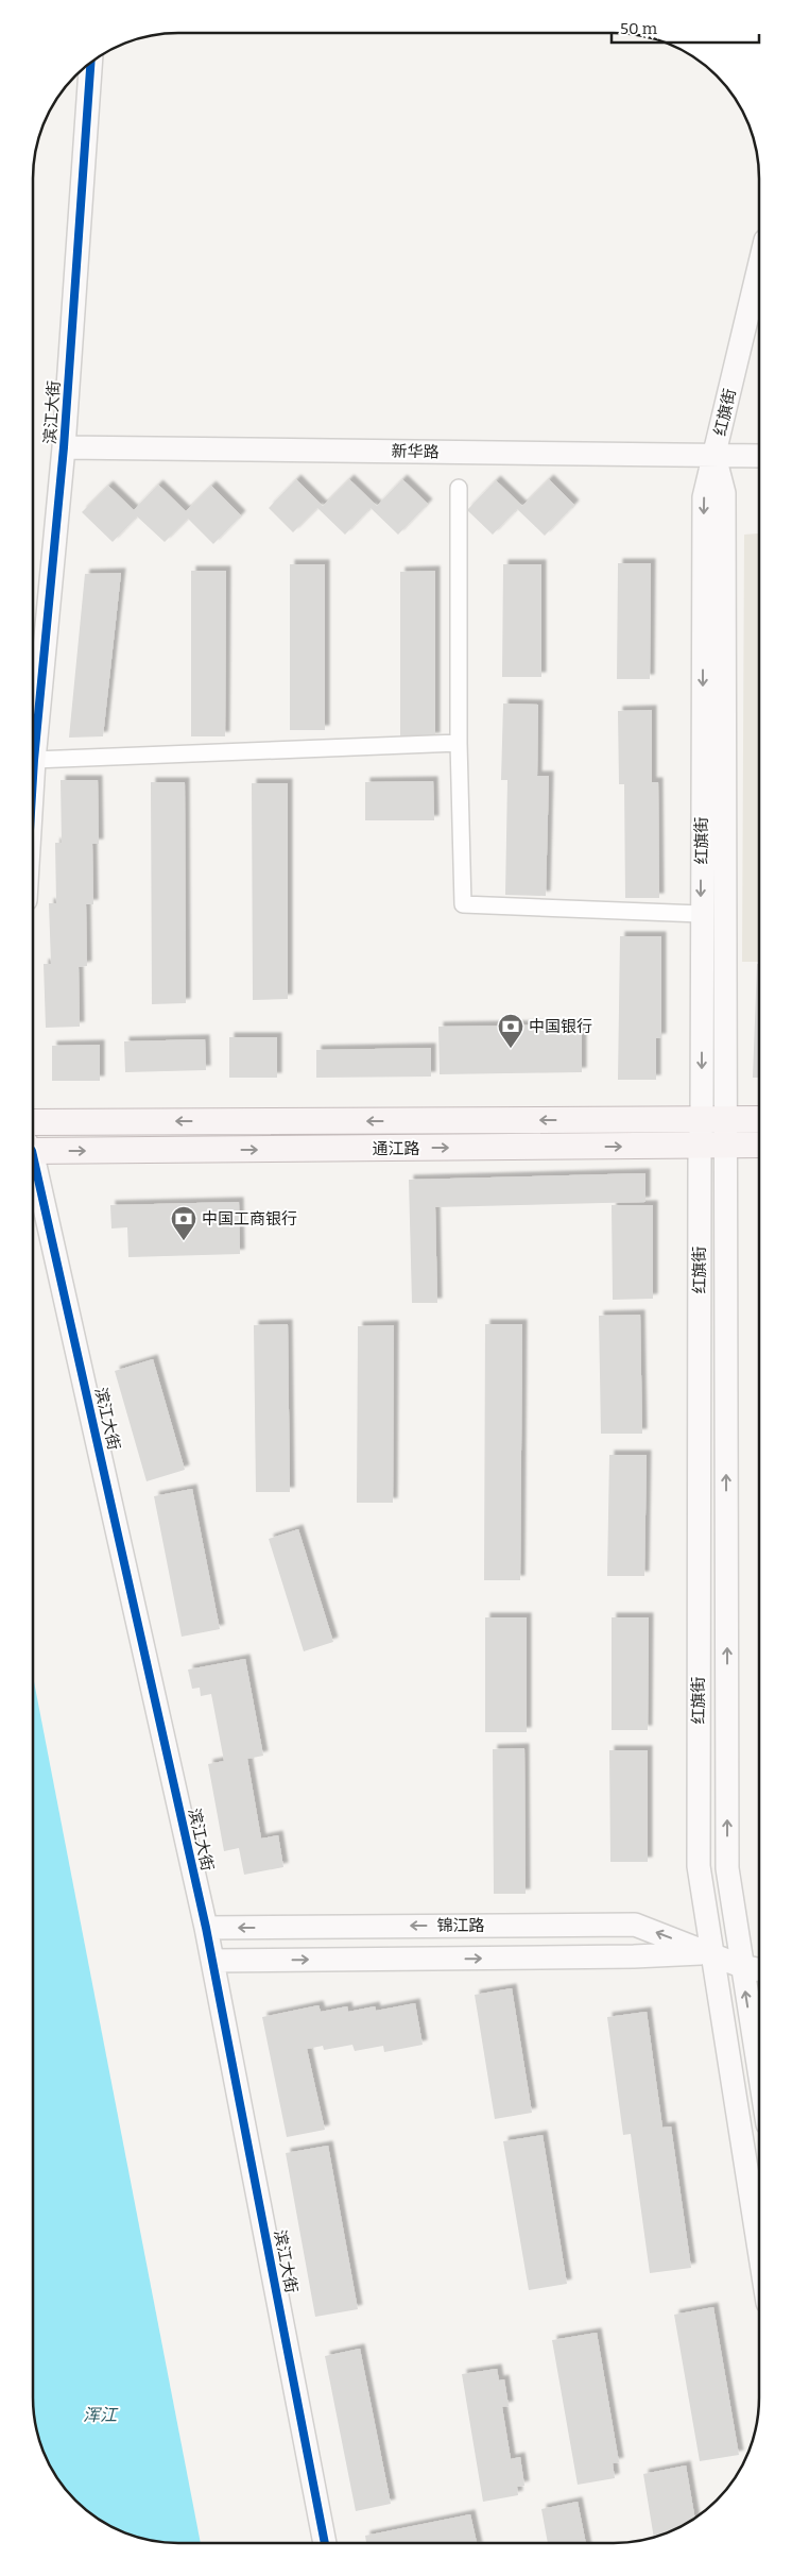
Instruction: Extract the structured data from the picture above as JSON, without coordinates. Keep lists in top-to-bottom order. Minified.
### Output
{"streets":{"main road":["滨江大街","红旗街","新华路","通江路","锦江路"]},"crossings":[["滨江大街","新华路"],["滨江大街","锦江路"],["红旗街","新华路"],["红旗街","通江路"],["红旗街","锦江路"]],"water":["浑江"],"places":{"bank":["中国银行","中国工商银行"]},"scale_bar":"50 m"}
